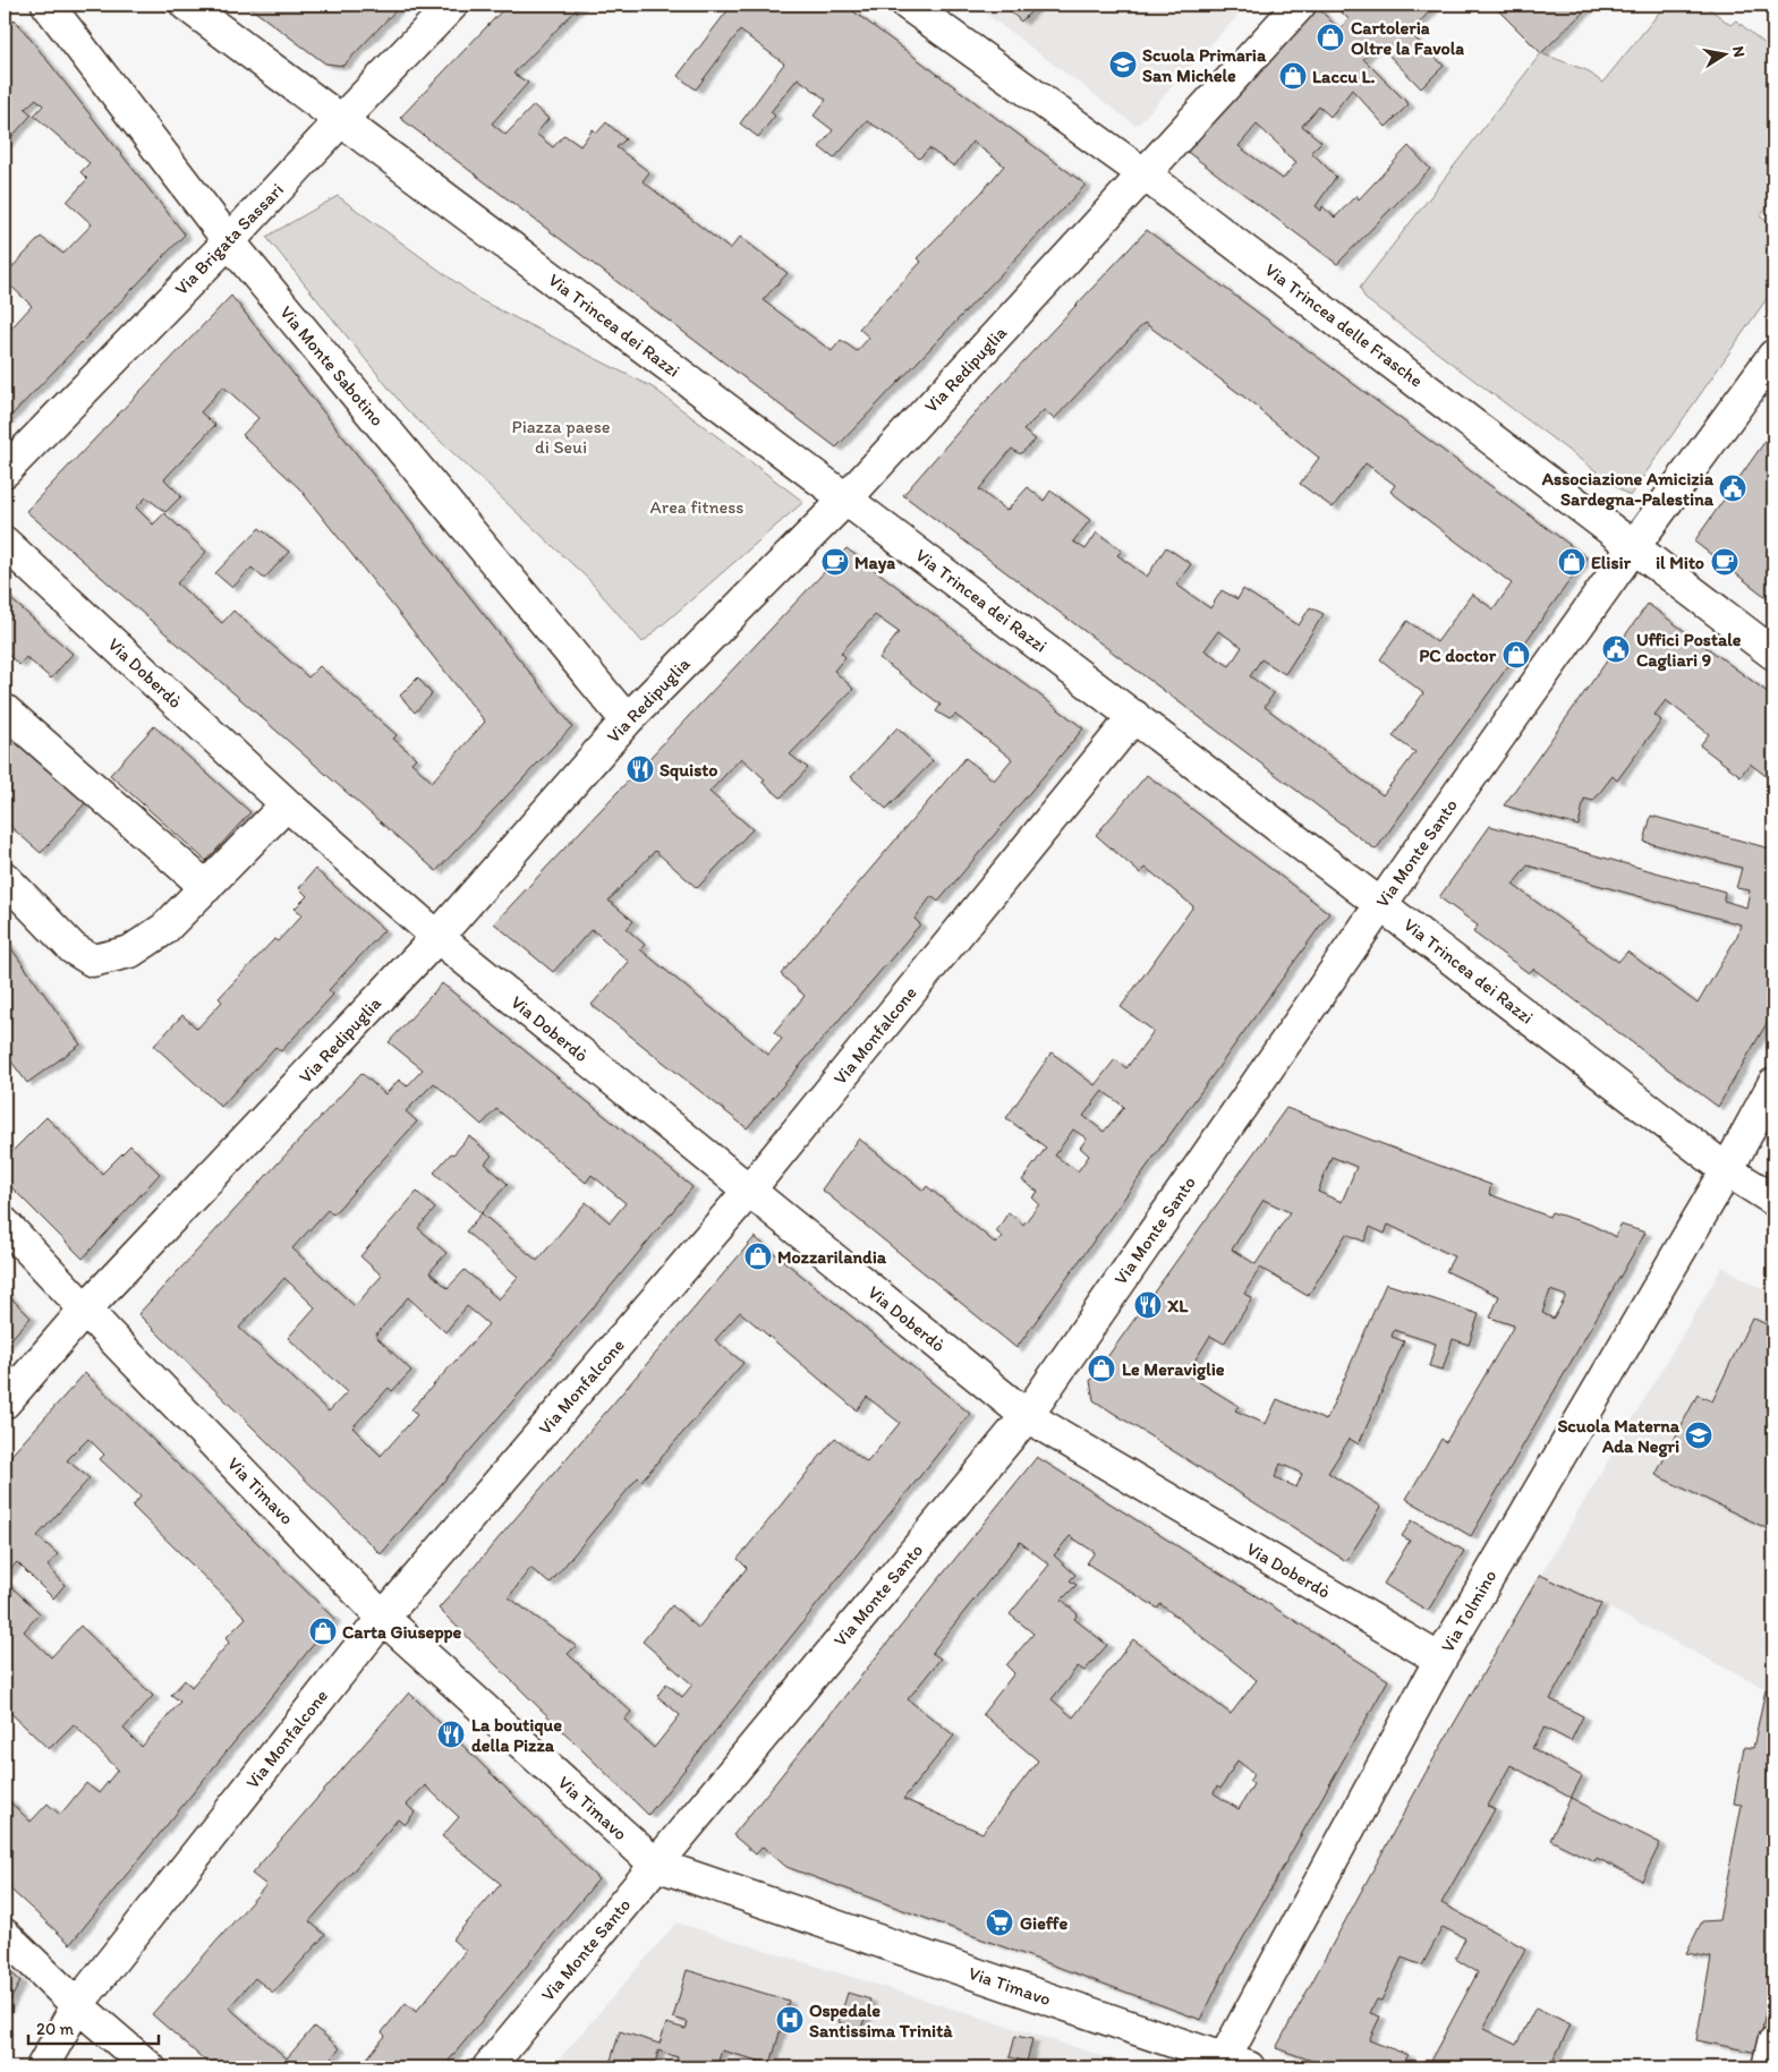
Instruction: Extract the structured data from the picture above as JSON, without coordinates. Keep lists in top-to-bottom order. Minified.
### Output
{"streets":{"street":["Via Brigata Sassari","Via Trincea dei Razzi","Via Trincea delle Frasche","Via Monte Sabotino","Via Redipuglia","Via Doberdò","Via Monte Santo","Via Monfalcone","Via Timavo","Via Tolmino"]},"crossings":[["Via Brigata Sassari","Via Trincea dei Razzi"],["Via Brigata Sassari","Via Monte Sabotino"],["Via Trincea dei Razzi","Via Redipuglia"],["Via Trincea dei Razzi","Via Monte Santo"],["Via Trincea dei Razzi","Via Monfalcone"],["Via Trincea dei Razzi","Via Tolmino"],["Via Trincea delle Frasche","Via Redipuglia"],["Via Trincea delle Frasche","Via Monte Santo"],["Via Monte Sabotino","Via Redipuglia"],["Via Redipuglia","Via Doberdò"],["Via Redipuglia","Via Timavo"],["Via Doberdò","Via Monte Santo"],["Via Doberdò","Via Monfalcone"],["Via Doberdò","Via Tolmino"],["Via Monte Santo","Via Timavo"],["Via Monfalcone","Via Timavo"],["Via Timavo","Via Tolmino"]],"parks":["Piazza paese di Seui","Area fitness"],"places":{"shop":["Cartoleria Oltre la Favola","Laccu L.","Elisir","PC doctor","Mozzarilandia","Le Meraviglie","Carta Giuseppe"],"school or university":["Scuola Primaria San Michele","Scuola Materna Ada Negri"],"public building":["Associazione Amicizia Sardegna-Palestina","Uffici Postale Cagliari 9"],"cafe":["Maya","il Mito"],"restaurant":["Squisto","XL","La boutique della Pizza"],"supermarket":["Gieffe"],"hospital":["Ospedale Santissima Trinità"]},"scale_bar":"20 m","north":"right"}
